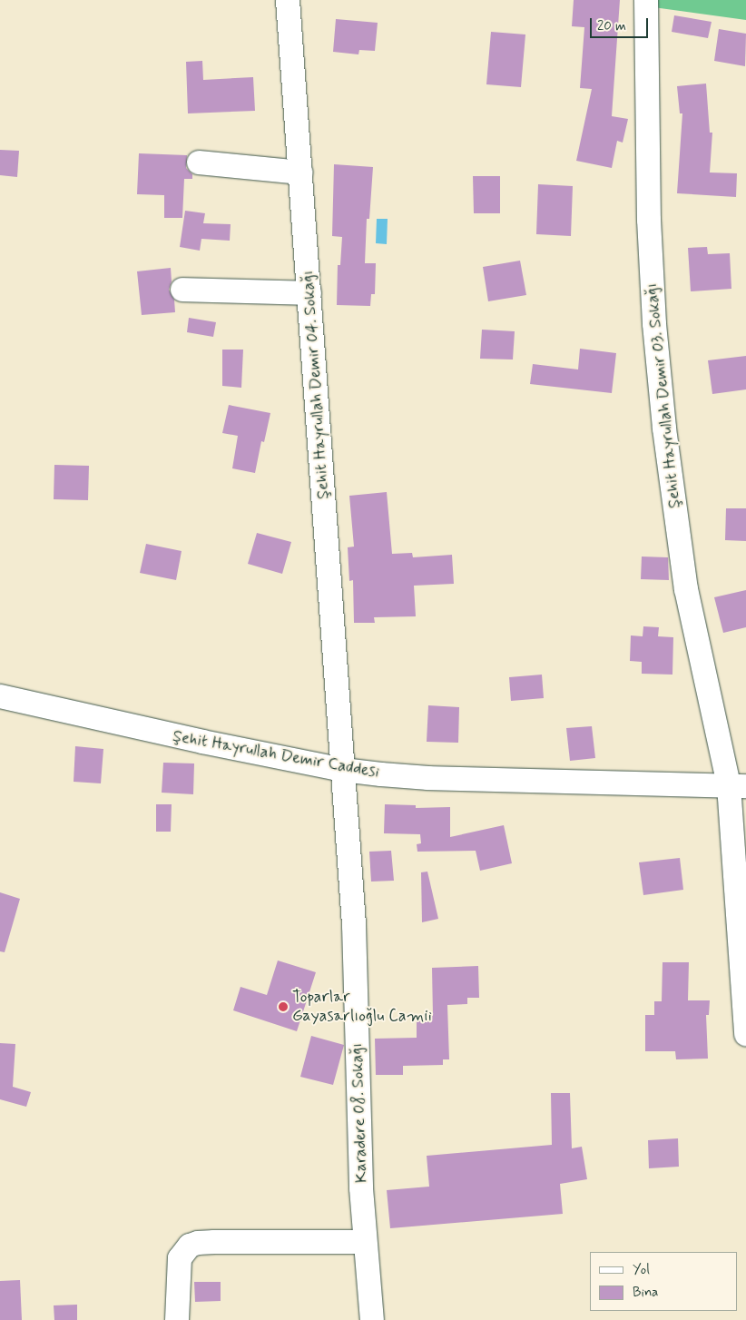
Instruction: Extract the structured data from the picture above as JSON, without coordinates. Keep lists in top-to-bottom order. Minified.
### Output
{"streets":{"street":["Şehit Hayrullah Demir 04. Sokağı","Şehit Hayrullah Demir 03. Sokağı","Şehit Hayrullah Demir Caddesi","Karadere 08. Sokağı"]},"crossings":[["Şehit Hayrullah Demir 04. Sokağı","Şehit Hayrullah Demir Caddesi"],["Şehit Hayrullah Demir 04. Sokağı","Karadere 08. Sokağı"],["Şehit Hayrullah Demir 03. Sokağı","Şehit Hayrullah Demir Caddesi"],["Şehit Hayrullah Demir Caddesi","Karadere 08. Sokağı"]],"places":["Toparlar Gayasarlıoğlu Camii"],"legend":["Yol","Bina"],"scale_bar":"20 m"}
